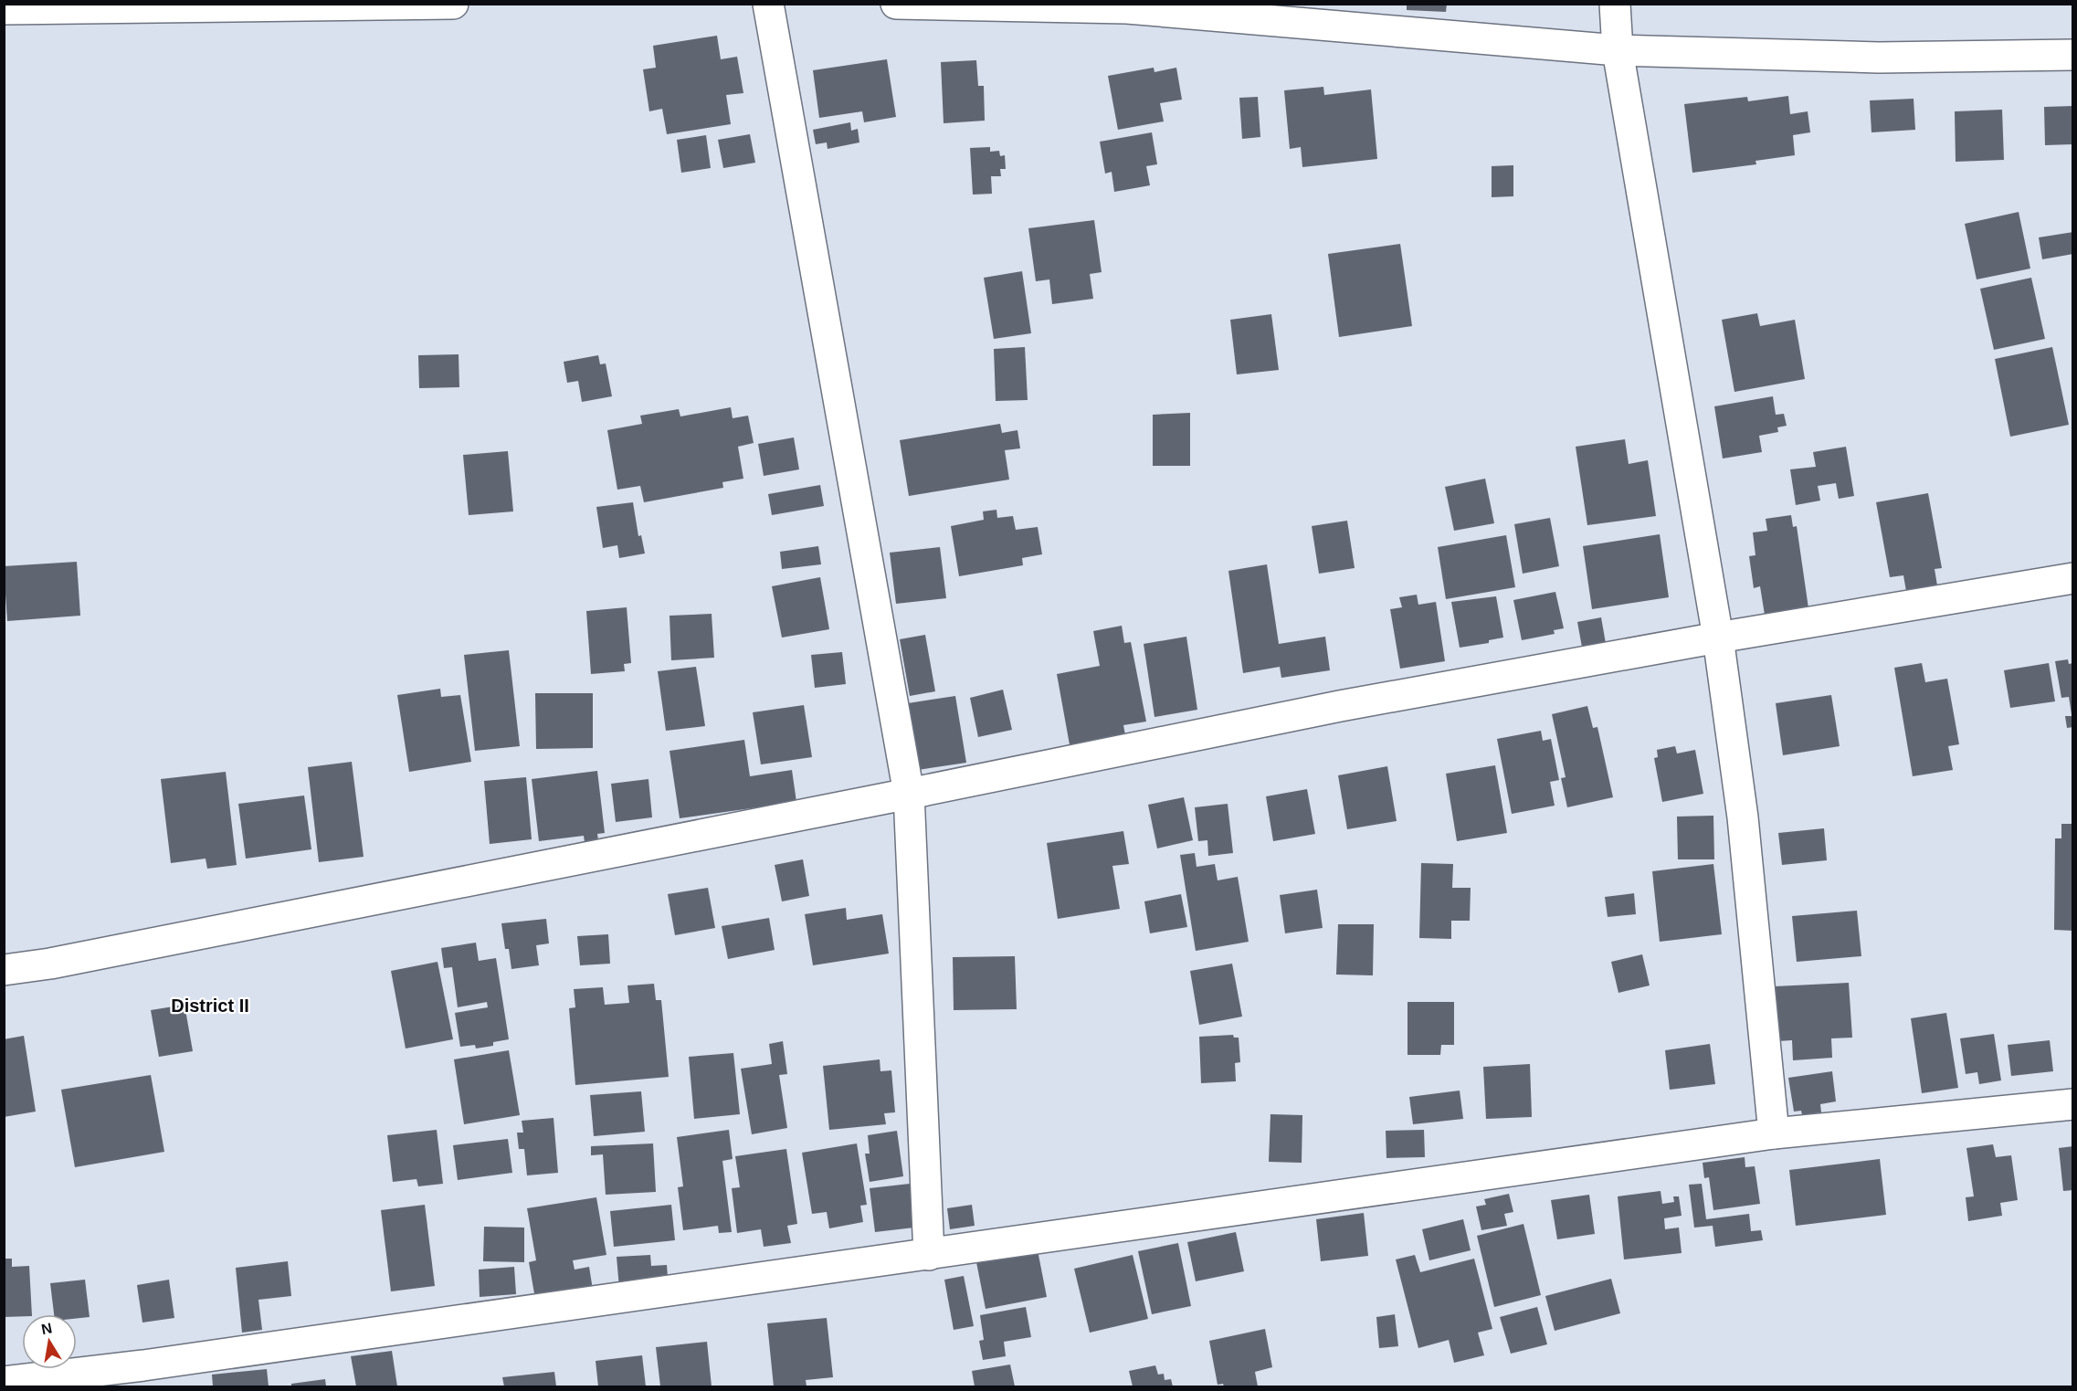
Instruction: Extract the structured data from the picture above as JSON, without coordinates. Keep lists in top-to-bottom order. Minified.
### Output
{"districts":["District II"],"north":"top"}
